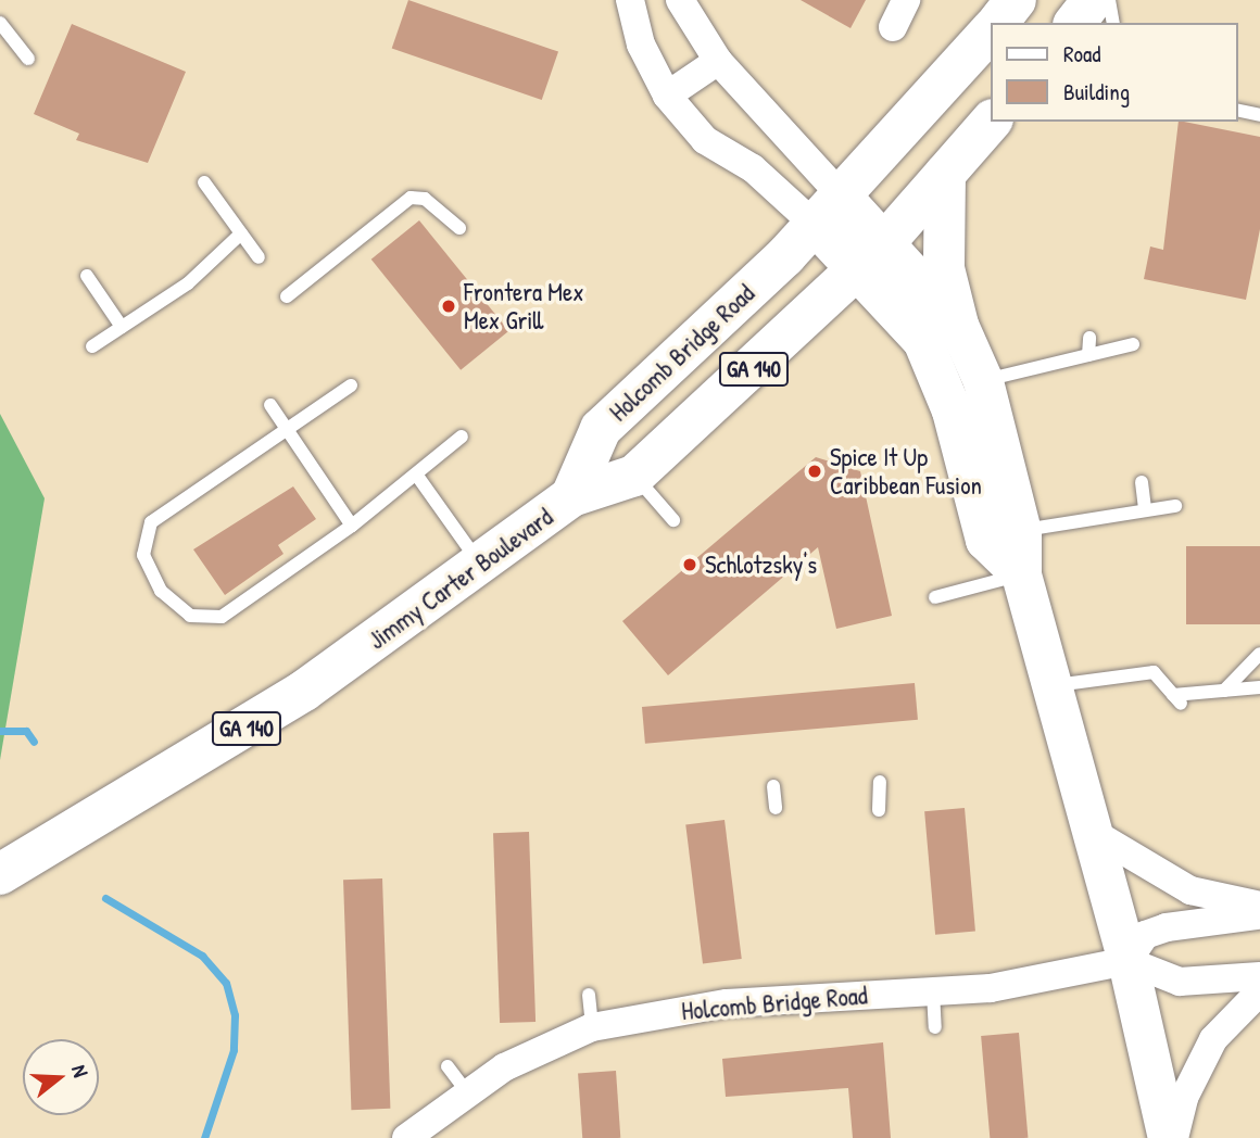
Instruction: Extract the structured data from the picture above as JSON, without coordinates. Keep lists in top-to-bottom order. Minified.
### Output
{"streets":{"main road":["Holcomb Bridge Road","GA 140","Jimmy Carter Boulevard"]},"crossings":[["Holcomb Bridge Road","Jimmy Carter Boulevard"],["GA 140","Jimmy Carter Boulevard"]],"places":["Frontera Mex Mex Grill","Spice It Up Caribbean Fusion","Schlotzsky's"],"legend":["Road","Building"],"north":"right"}
